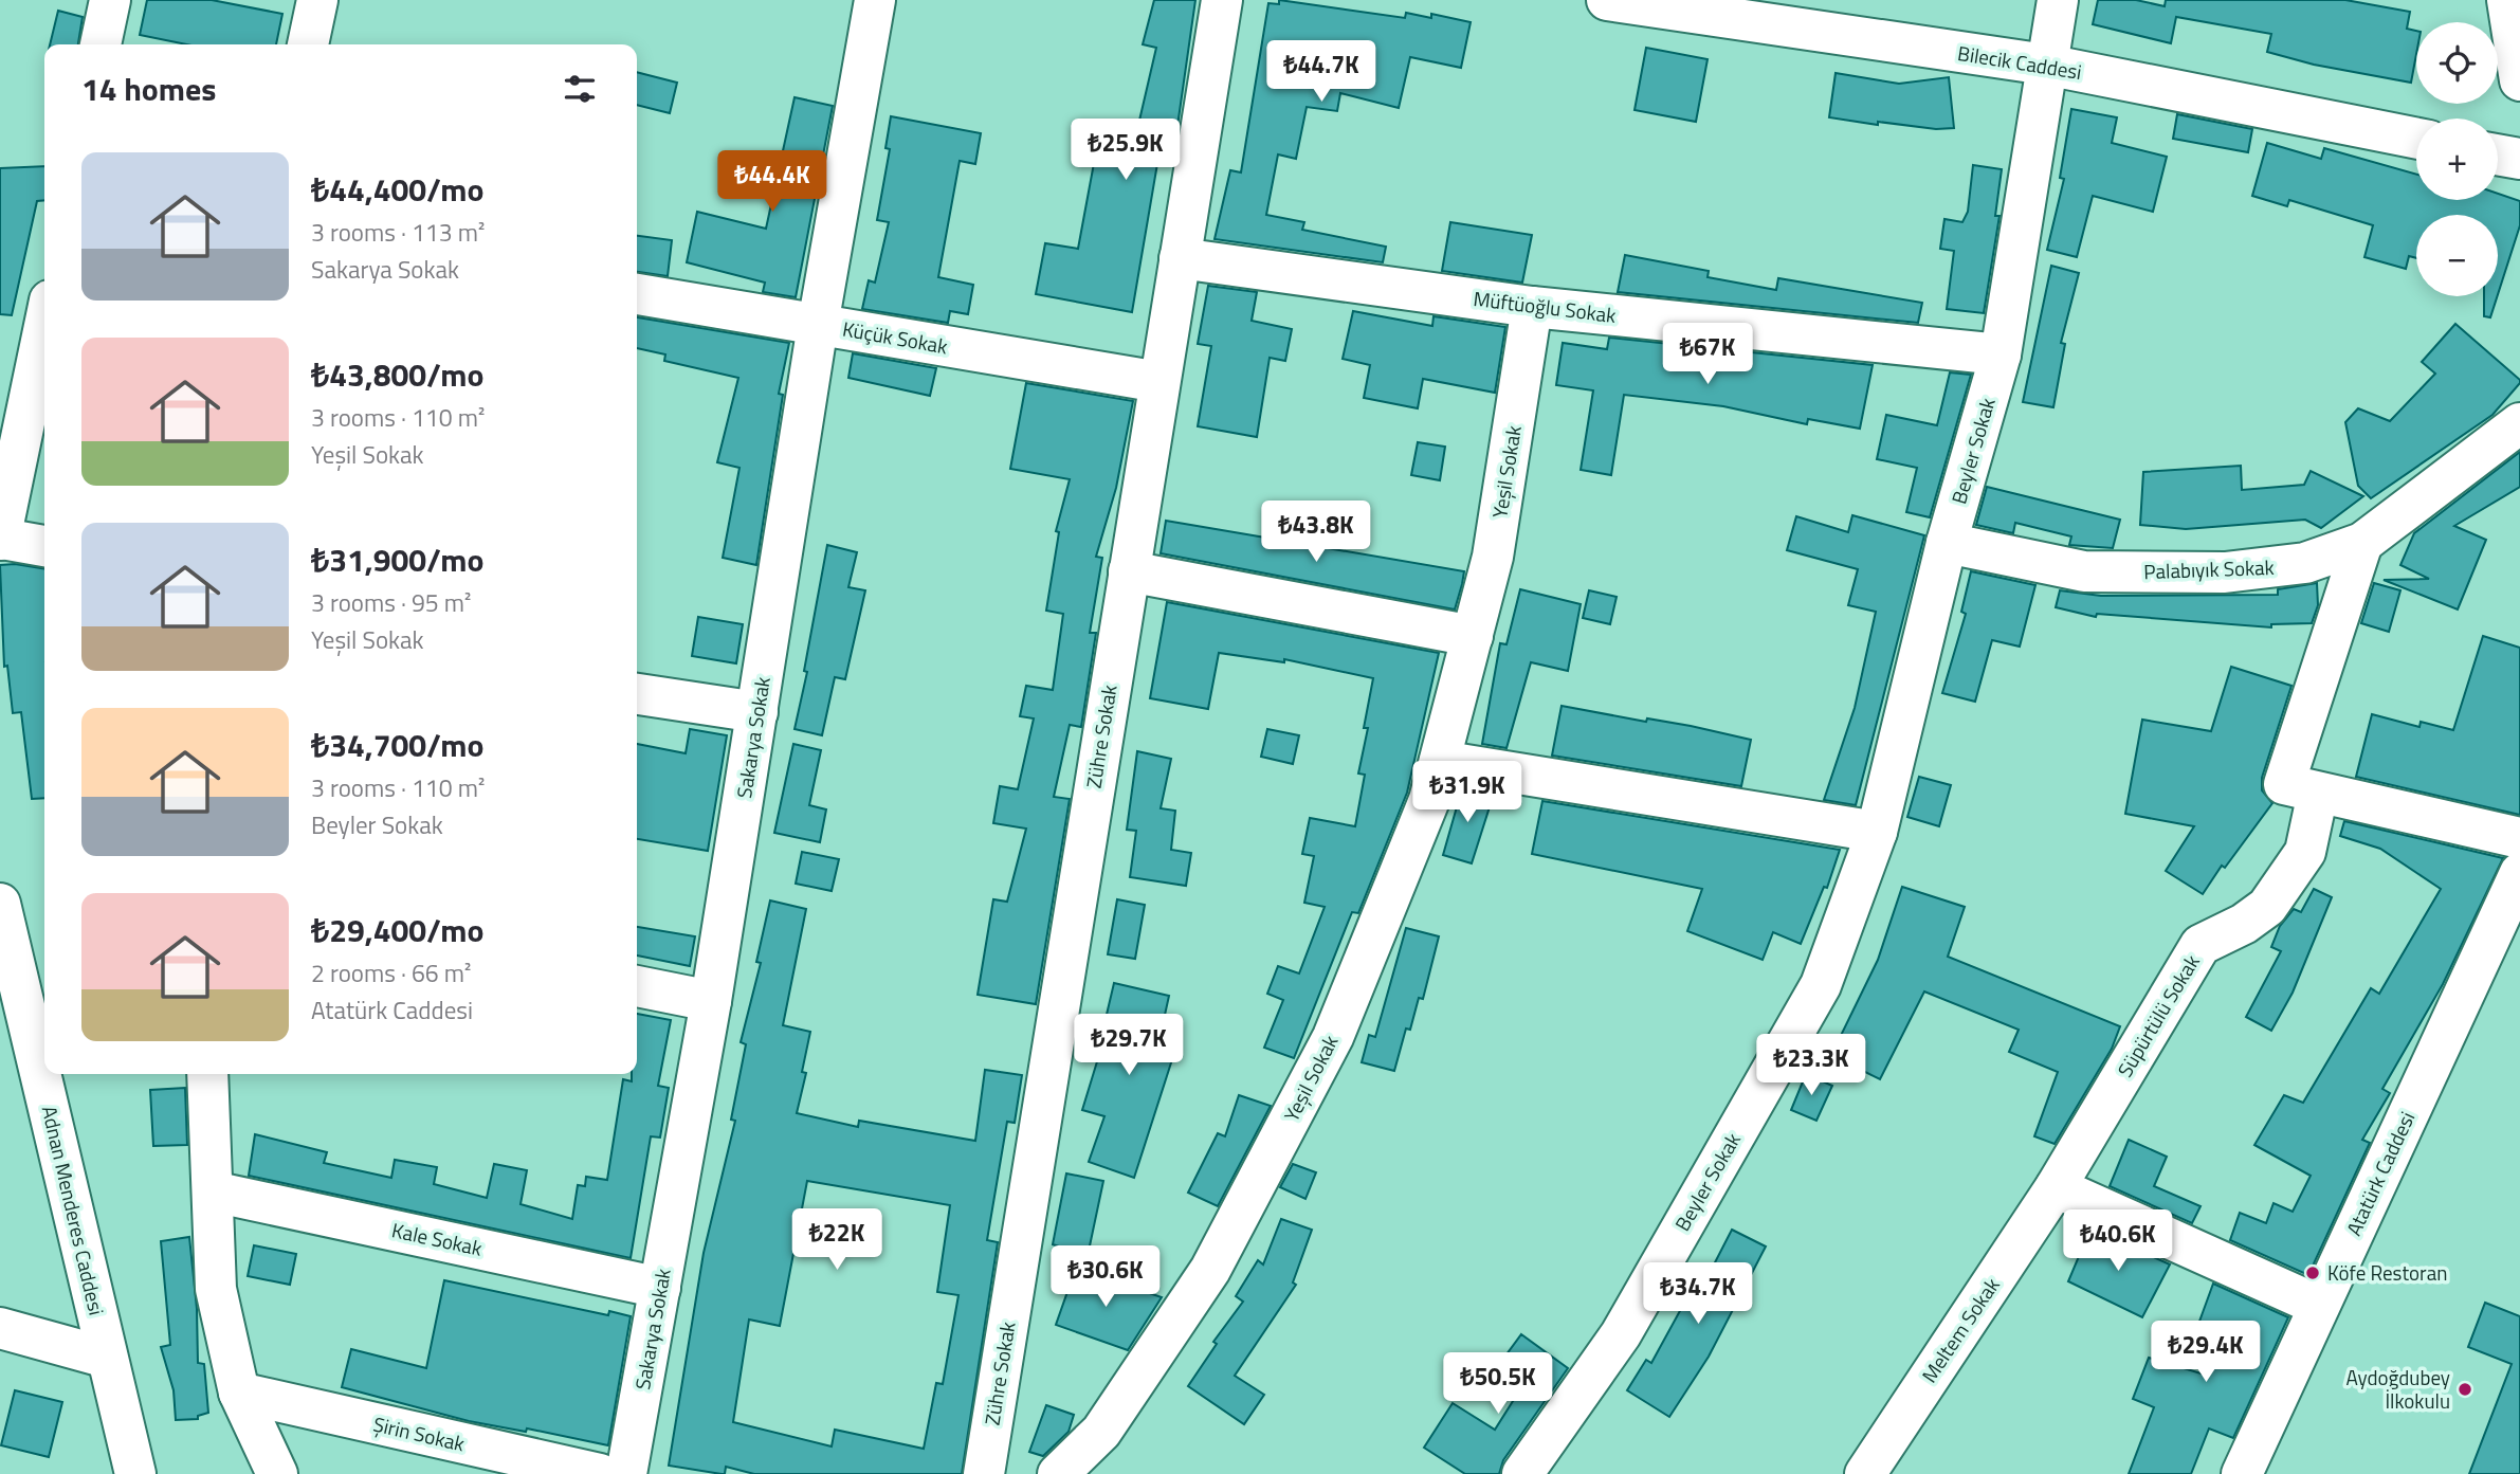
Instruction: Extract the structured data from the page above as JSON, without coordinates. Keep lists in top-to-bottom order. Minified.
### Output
{"streets":{"street":["Bilecik Caddesi","Müftüoğlu Sokak","Küçük Sokak","Beyler Sokak","Yeşil Sokak","Palabıyık Sokak","Zühre Sokak","Sakarya Sokak","Süpürtülü Sokak","Atatürk Caddesi","Adnan Menderes Caddesi","Kale Sokak","Meltem Sokak","Şirin Sokak"]},"crossings":[["Bilecik Caddesi","Beyler Sokak"],["Müftüoğlu Sokak","Beyler Sokak"],["Müftüoğlu Sokak","Yeşil Sokak"],["Müftüoğlu Sokak","Zühre Sokak"],["Küçük Sokak","Zühre Sokak"],["Küçük Sokak","Sakarya Sokak"],["Beyler Sokak","Palabıyık Sokak"],["Sakarya Sokak","Kale Sokak"],["Süpürtülü Sokak","Meltem Sokak"]],"places":["Köfe Restoran","Aydoğdubey İlkokulu"],"page":{"map_buttons":["+","−"],"price":["₺44.7K","₺25.9K","₺44.4K","₺67K","₺43.8K","₺31.9K","₺29.7K","₺23.3K","₺22K","₺40.6K","₺30.6K","₺34.7K","₺29.4K","₺50.5K"],"heading":"14 homes","list":[{"name":"₺44,400/mo","note":"3 rooms · 113 m² · Sakarya Sokak"},{"name":"₺43,800/mo","note":"3 rooms · 110 m² · Yeşil Sokak"},{"name":"₺31,900/mo","note":"3 rooms · 95 m² · Yeşil Sokak"},{"name":"₺34,700/mo","note":"3 rooms · 110 m² · Beyler Sokak"},{"name":"₺29,400/mo","note":"2 rooms · 66 m² · Atatürk Caddesi"}]}}
